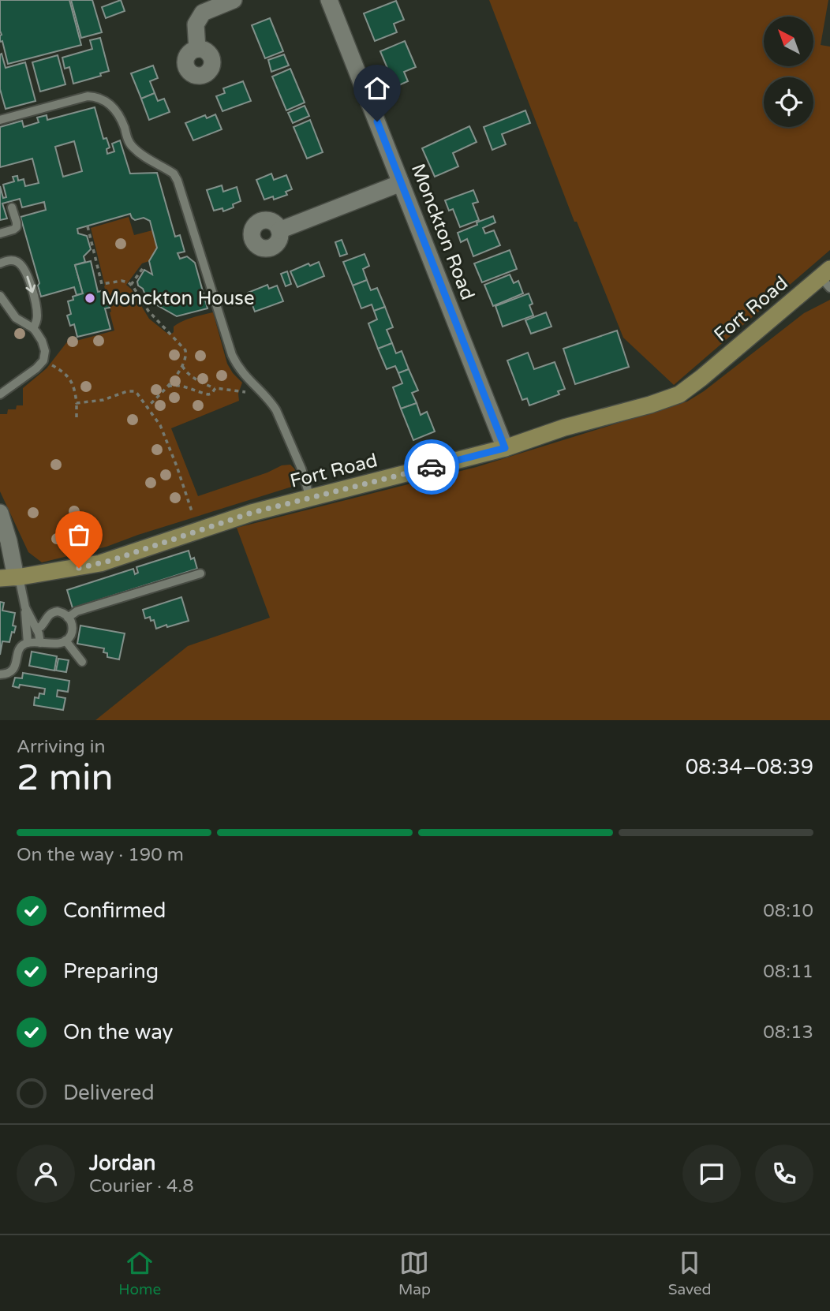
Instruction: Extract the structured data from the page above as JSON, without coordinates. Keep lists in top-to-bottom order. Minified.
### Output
{"streets":{"street":["Monckton Road","Fort Road"]},"crossings":[["Monckton Road","Fort Road"]],"places":["Monckton House"],"north":"top left","page":{"heading":["2 min","Arriving in","08:34–08:39"],"panel":["Jordan","Courier · 4.8"],"bar":"On the way · 190 m","list":[["Confirmed","08:10"],["Preparing","08:11"],["On the way","08:13"],"Delivered"],"tabs":["Home","Map","Saved"]}}
